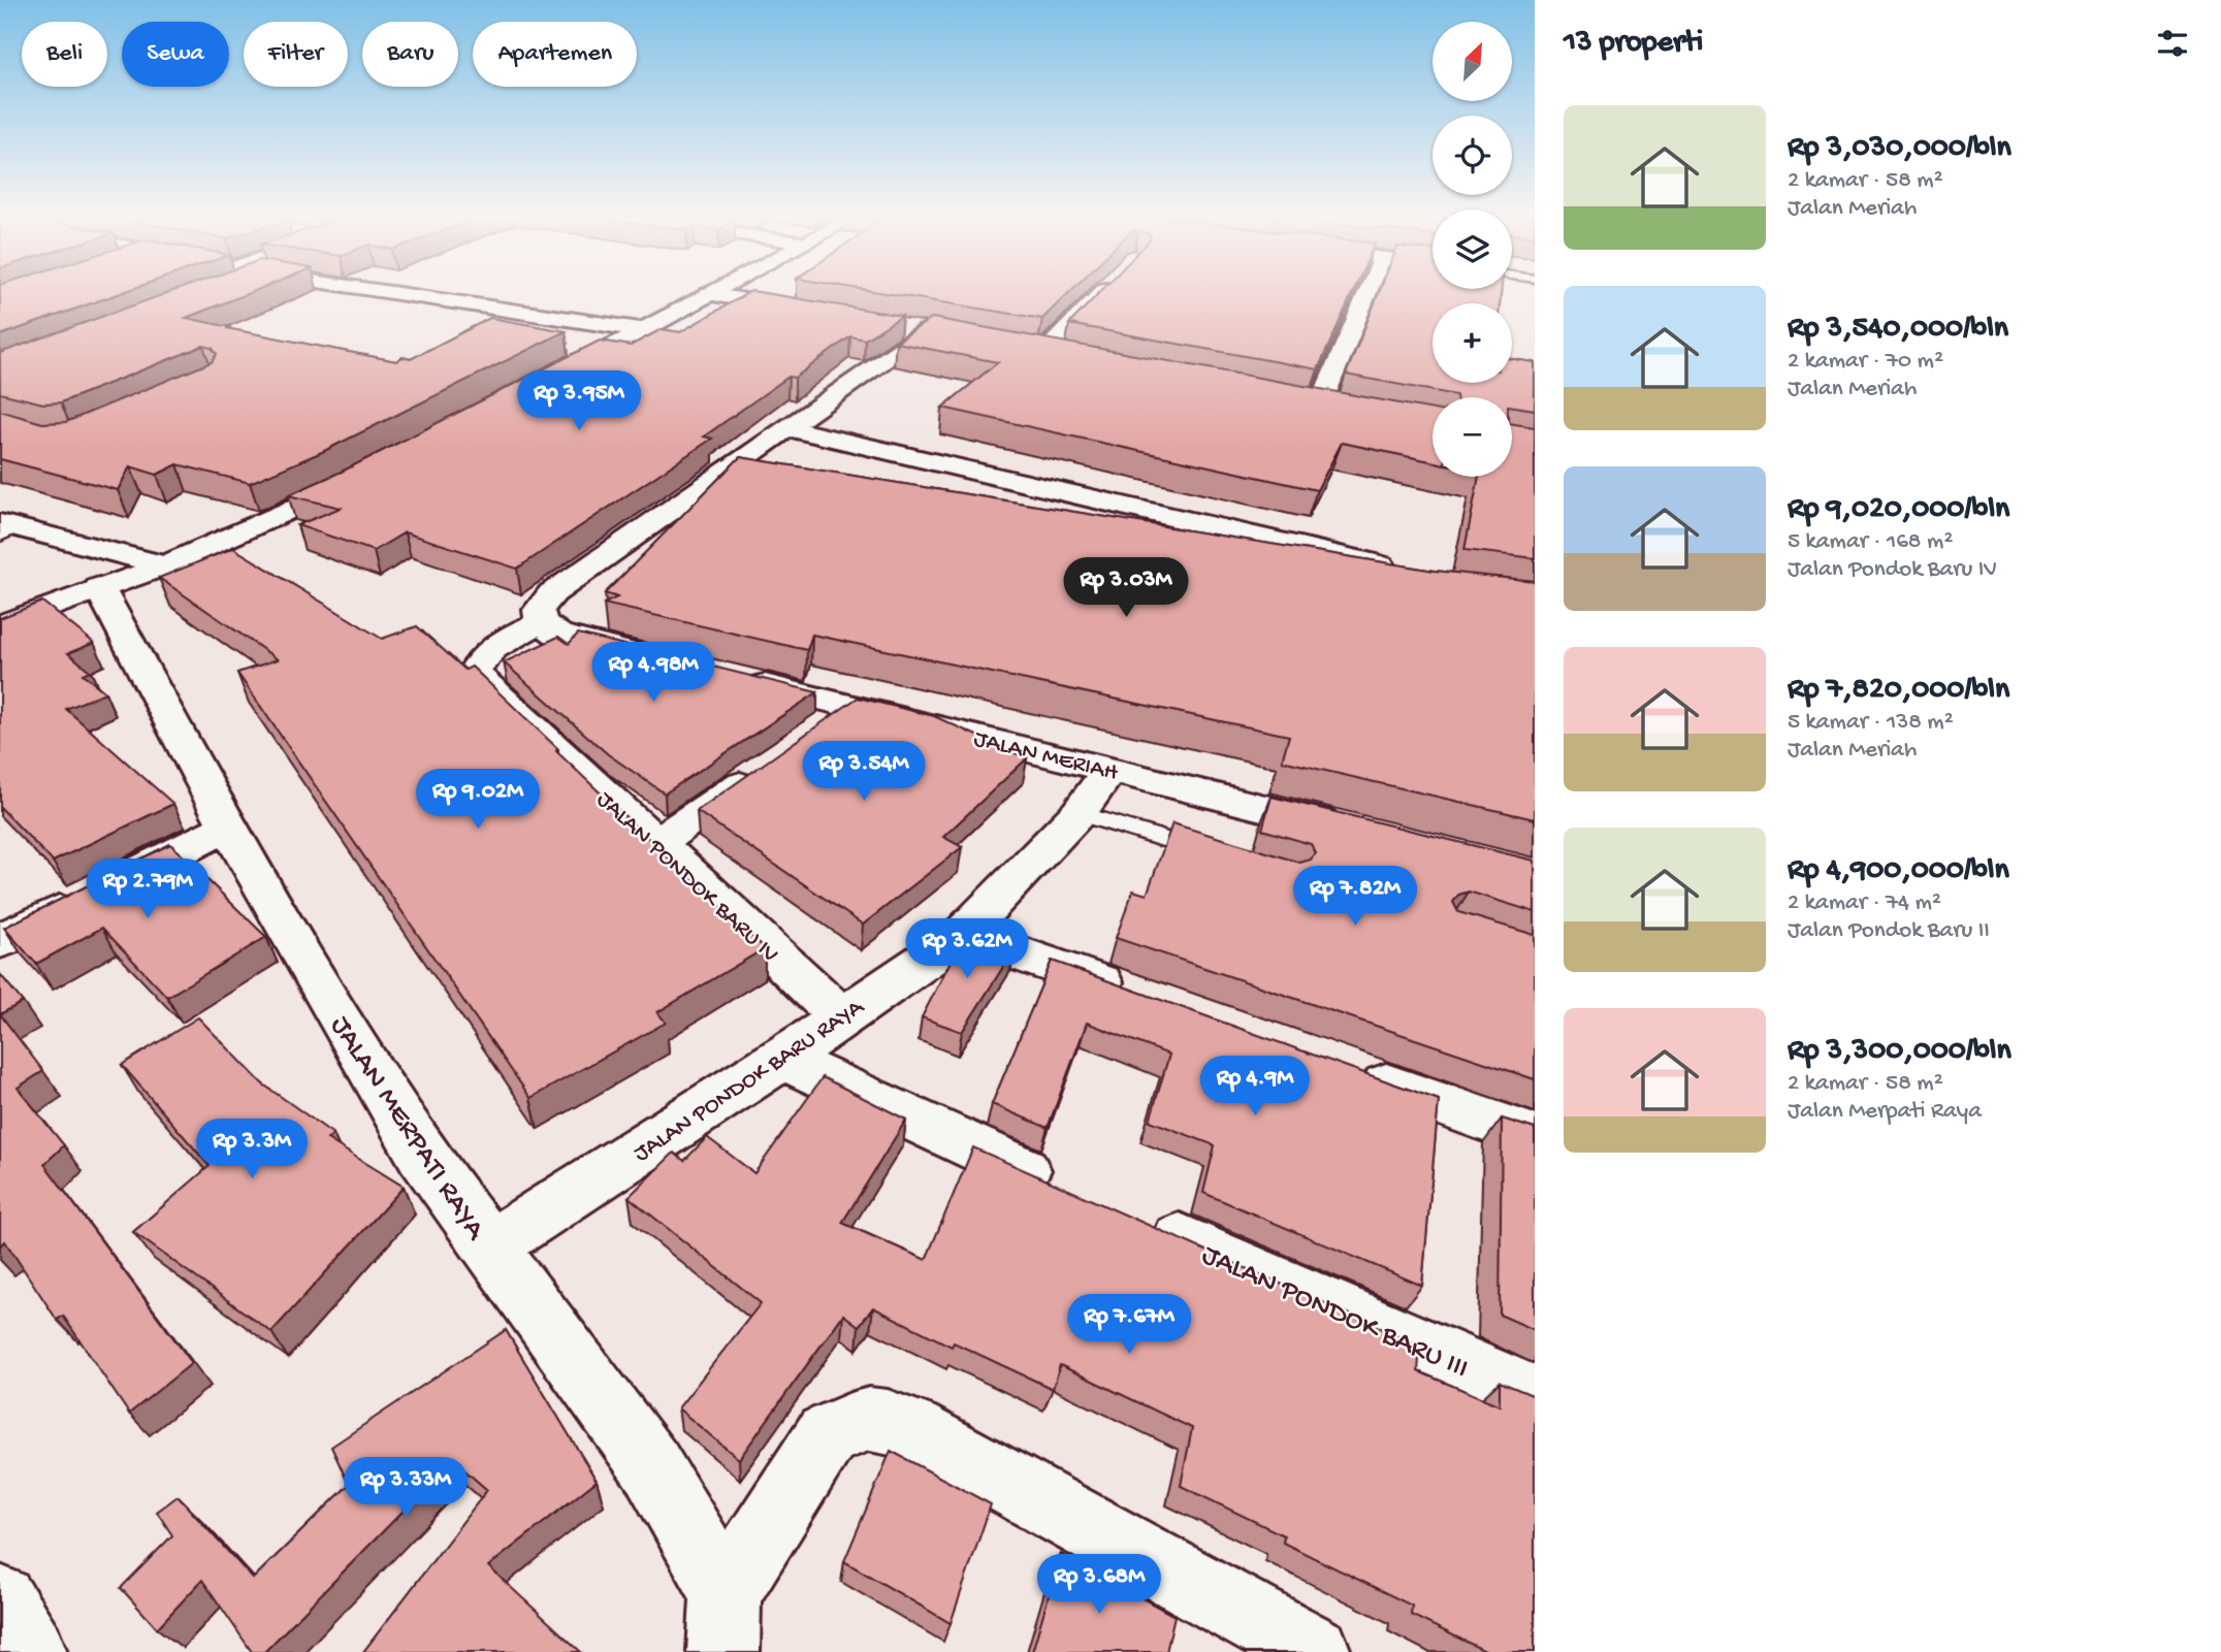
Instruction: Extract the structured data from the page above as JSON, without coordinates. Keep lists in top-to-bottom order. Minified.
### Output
{"streets":{"street":["JALAN MERIAH","JALAN PONDOK BARU IV","JALAN PONDOK BARU RAYA","JALAN MERPATI RAYA","JALAN PONDOK BARU III"]},"crossings":[["JALAN MERIAH","JALAN PONDOK BARU RAYA"],["JALAN PONDOK BARU IV","JALAN PONDOK BARU RAYA"],["JALAN PONDOK BARU RAYA","JALAN MERPATI RAYA"]],"north":"top right","page":{"heading":"13 properti","map_buttons":["+","−"],"chip":["Beli","Sewa","Filter","Baru","Apartemen"],"list":[{"name":"Rp 3,030,000/bln","note":"2 kamar · 58 m² · Jalan Meriah"},{"name":"Rp 3,540,000/bln","note":"2 kamar · 70 m² · Jalan Meriah"},{"name":"Rp 9,020,000/bln","note":"5 kamar · 168 m² · Jalan Pondok Baru IV"},{"name":"Rp 7,820,000/bln","note":"5 kamar · 138 m² · Jalan Meriah"},{"name":"Rp 4,900,000/bln","note":"2 kamar · 74 m² · Jalan Pondok Baru II"},{"name":"Rp 3,300,000/bln","note":"2 kamar · 58 m² · Jalan Merpati Raya"}],"price":["Rp 3.95M","Rp 3.03M","Rp 4.98M","Rp 3.54M","Rp 9.02M","Rp 2.79M","Rp 7.82M","Rp 3.62M","Rp 4.9M","Rp 3.3M","Rp 7.67M","Rp 3.33M","Rp 3.68M"]}}
